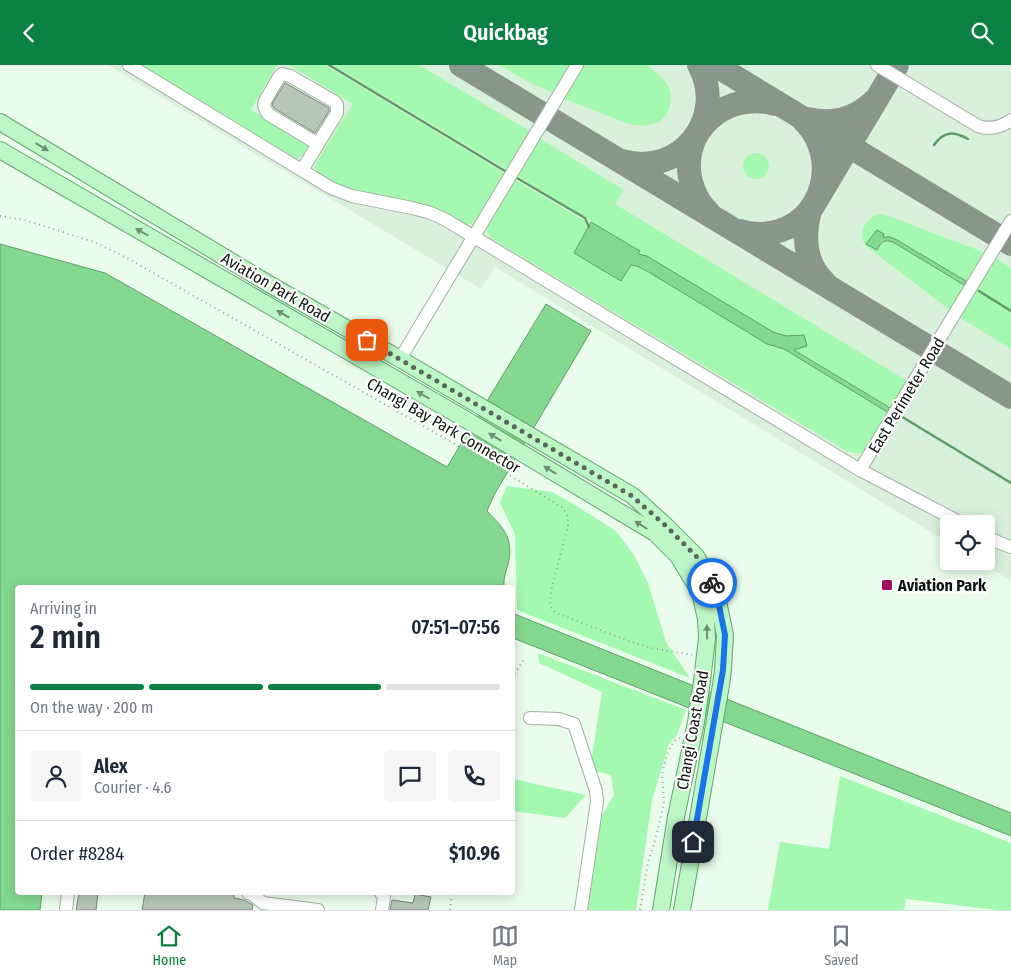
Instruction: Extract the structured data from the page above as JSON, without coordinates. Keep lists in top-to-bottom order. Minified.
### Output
{"streets":{"main road":["Aviation Park Road","Changi Coast Road"],"street":["East Perimeter Road"],"path":["Changi Bay Park Connector"]},"crossings":[["Aviation Park Road","Changi Coast Road"]],"places":{"transit":["Aviation Park"]},"page":{"header":"Quickbag","heading":["2 min","Arriving in","07:51–07:56"],"panel":["Alex","Courier · 4.6","Order #8284","$10.96"],"bar":"On the way · 200 m","tabs":["Home","Map","Saved"]}}
